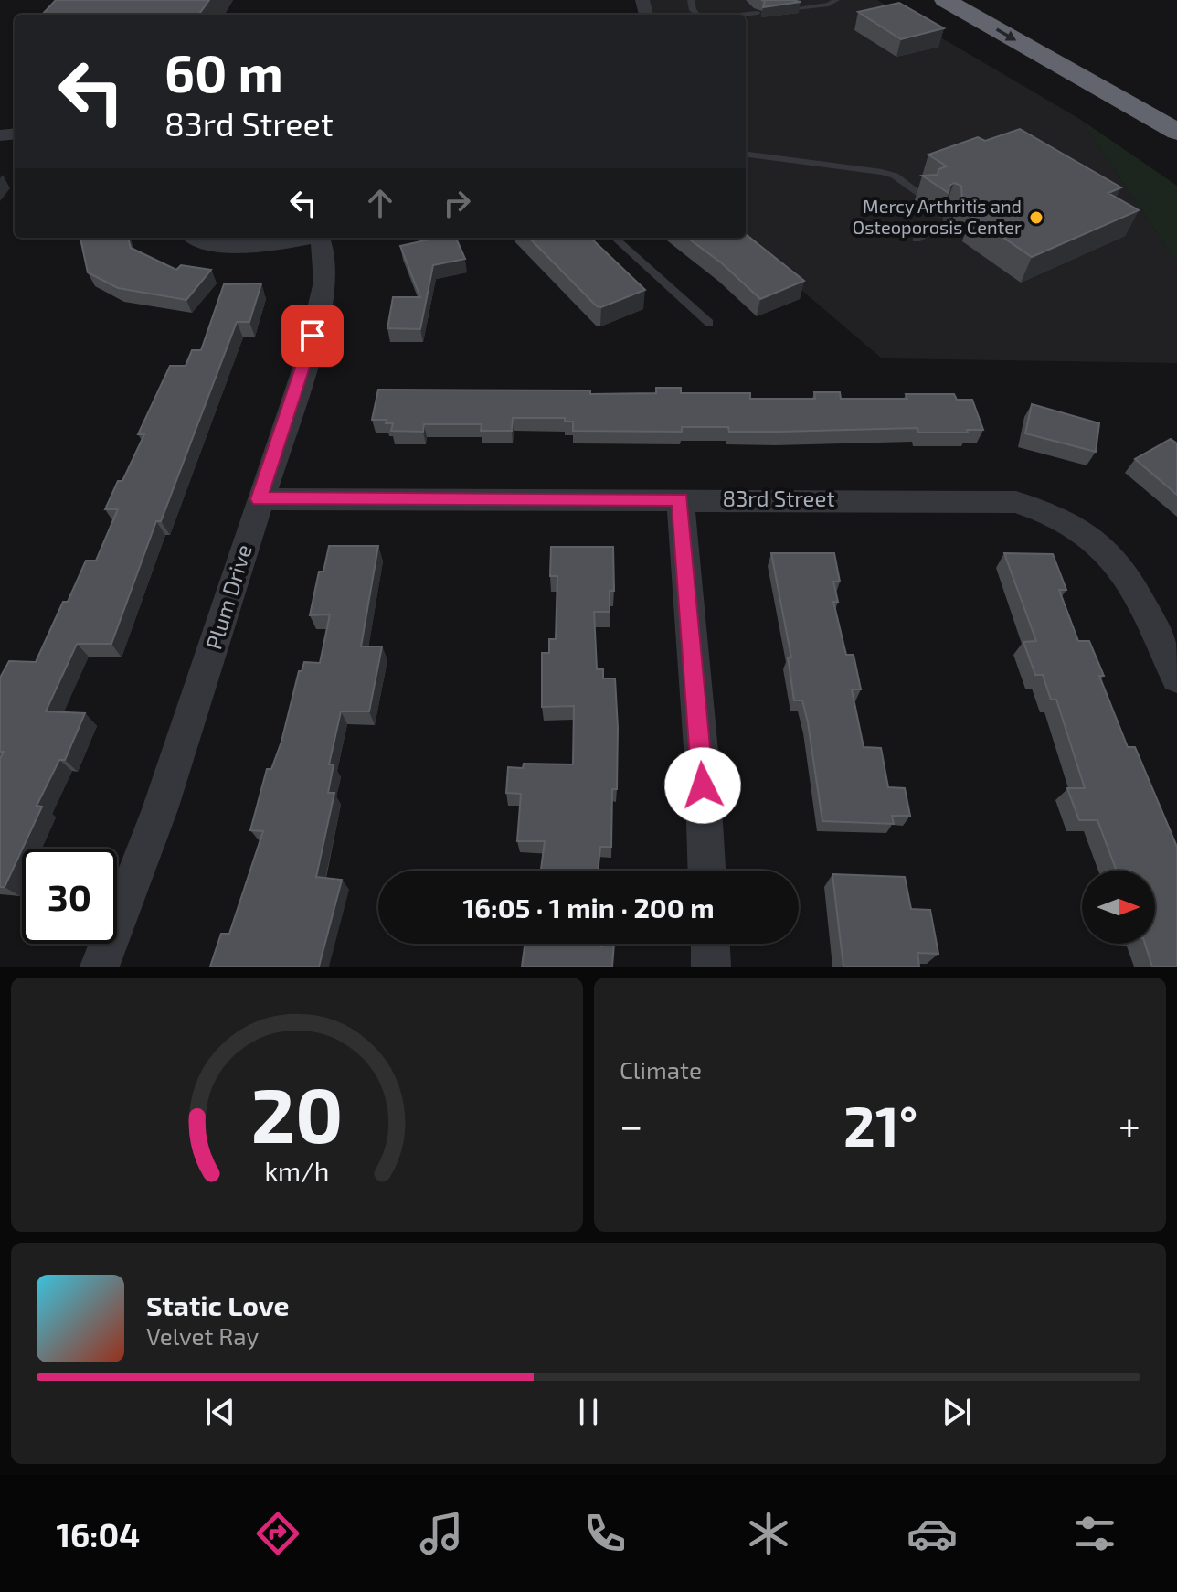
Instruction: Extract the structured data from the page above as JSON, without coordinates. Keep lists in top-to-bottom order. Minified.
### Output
{"streets":{"street":["83rd Street","Plum Drive"]},"crossings":[["83rd Street","Plum Drive"]],"places":["Mercy Arthritis and Osteoporosis Center"],"north":"right","page":{"turn":["60 m","83rd Street"],"limit":"30","trip":"16:05 · 1 min · 200 m","tile":"Climate","heat":["−","21°","+"],"song":["Static Love","Velvet Ray"],"tabs":"16:04","gauge":["20","km/h"]}}
